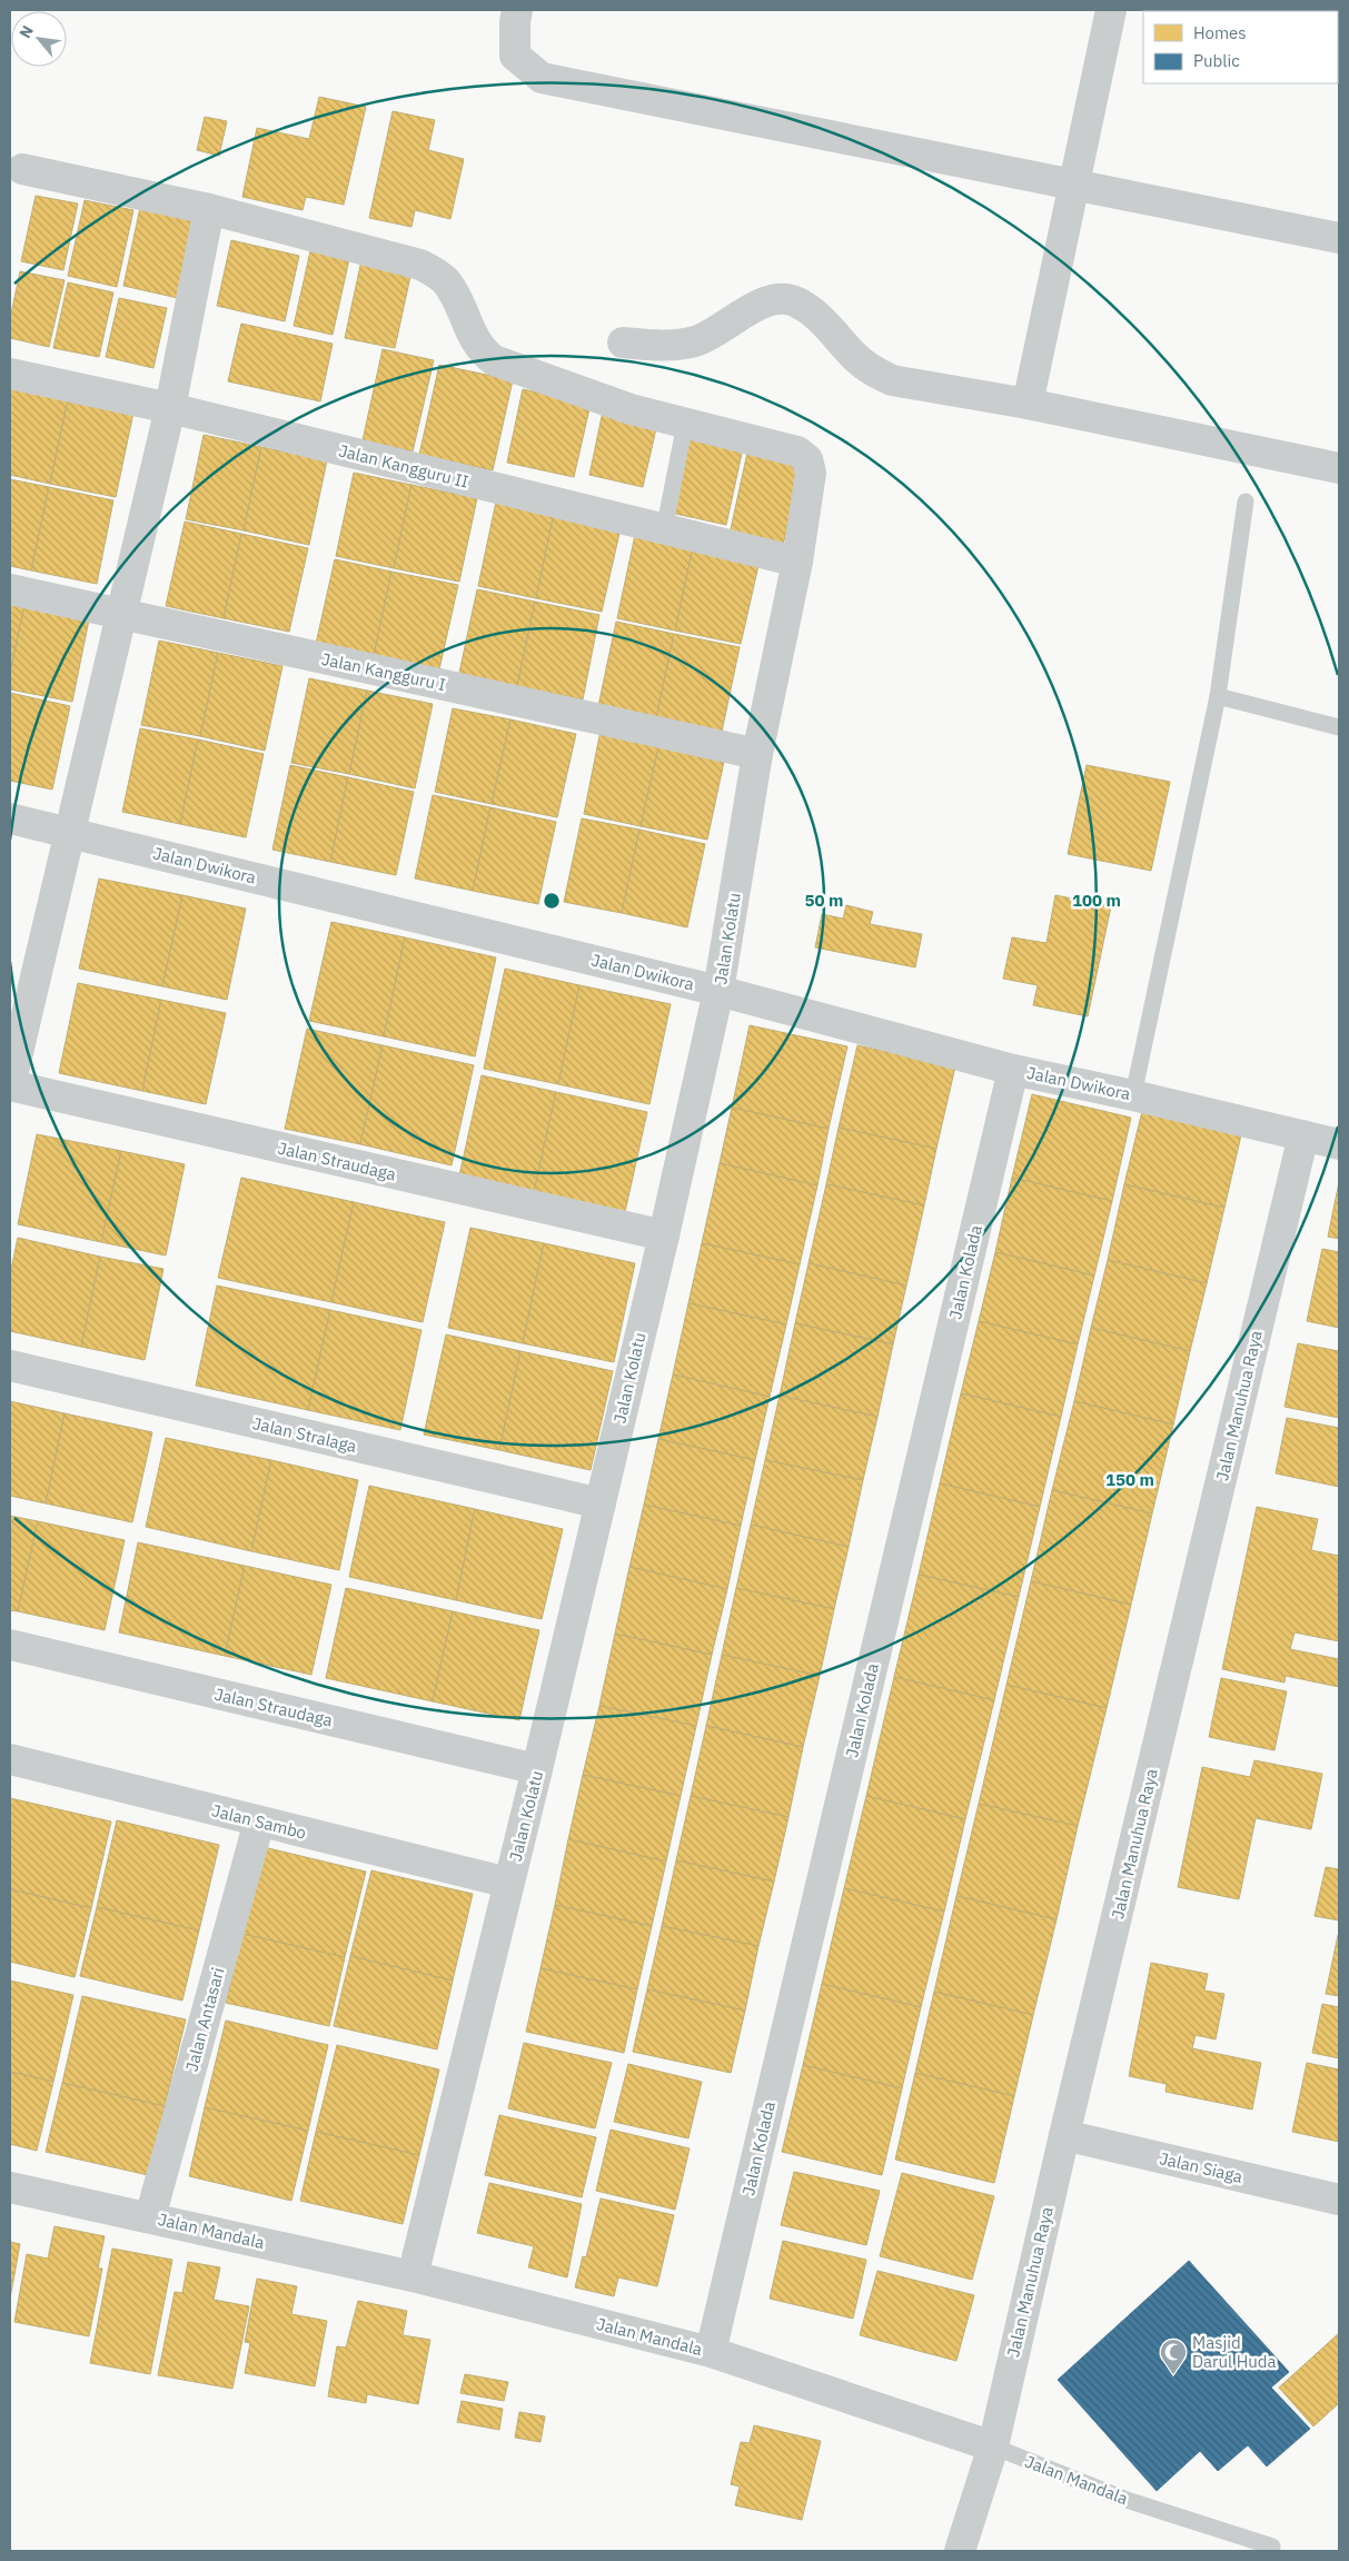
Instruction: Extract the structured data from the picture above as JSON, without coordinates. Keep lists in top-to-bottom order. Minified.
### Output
{"streets":{"street":["Jalan Kangguru II","Jalan Kangguru I","Jalan Dwikora","Jalan Kolatu","Jalan Straudaga","Jalan Kolada","Jalan Manuhua Raya","Jalan Stralaga","Jalan Sambo","Jalan Antasari","Jalan Siaga","Jalan Mandala"]},"crossings":[["Jalan Kangguru II","Jalan Kolatu"],["Jalan Kangguru I","Jalan Kolatu"],["Jalan Dwikora","Jalan Kolatu"],["Jalan Dwikora","Jalan Kolada"],["Jalan Dwikora","Jalan Manuhua Raya"],["Jalan Kolatu","Jalan Straudaga"],["Jalan Kolatu","Jalan Stralaga"],["Jalan Kolatu","Jalan Sambo"],["Jalan Kolatu","Jalan Mandala"],["Jalan Kolada","Jalan Mandala"],["Jalan Manuhua Raya","Jalan Siaga"],["Jalan Manuhua Raya","Jalan Mandala"],["Jalan Sambo","Jalan Antasari"],["Jalan Antasari","Jalan Mandala"]],"places":{"mosque":["Masjid Darul Huda"]},"legend":["Homes","Public"],"north":"top left","rings":["50 m","100 m","150 m"]}
